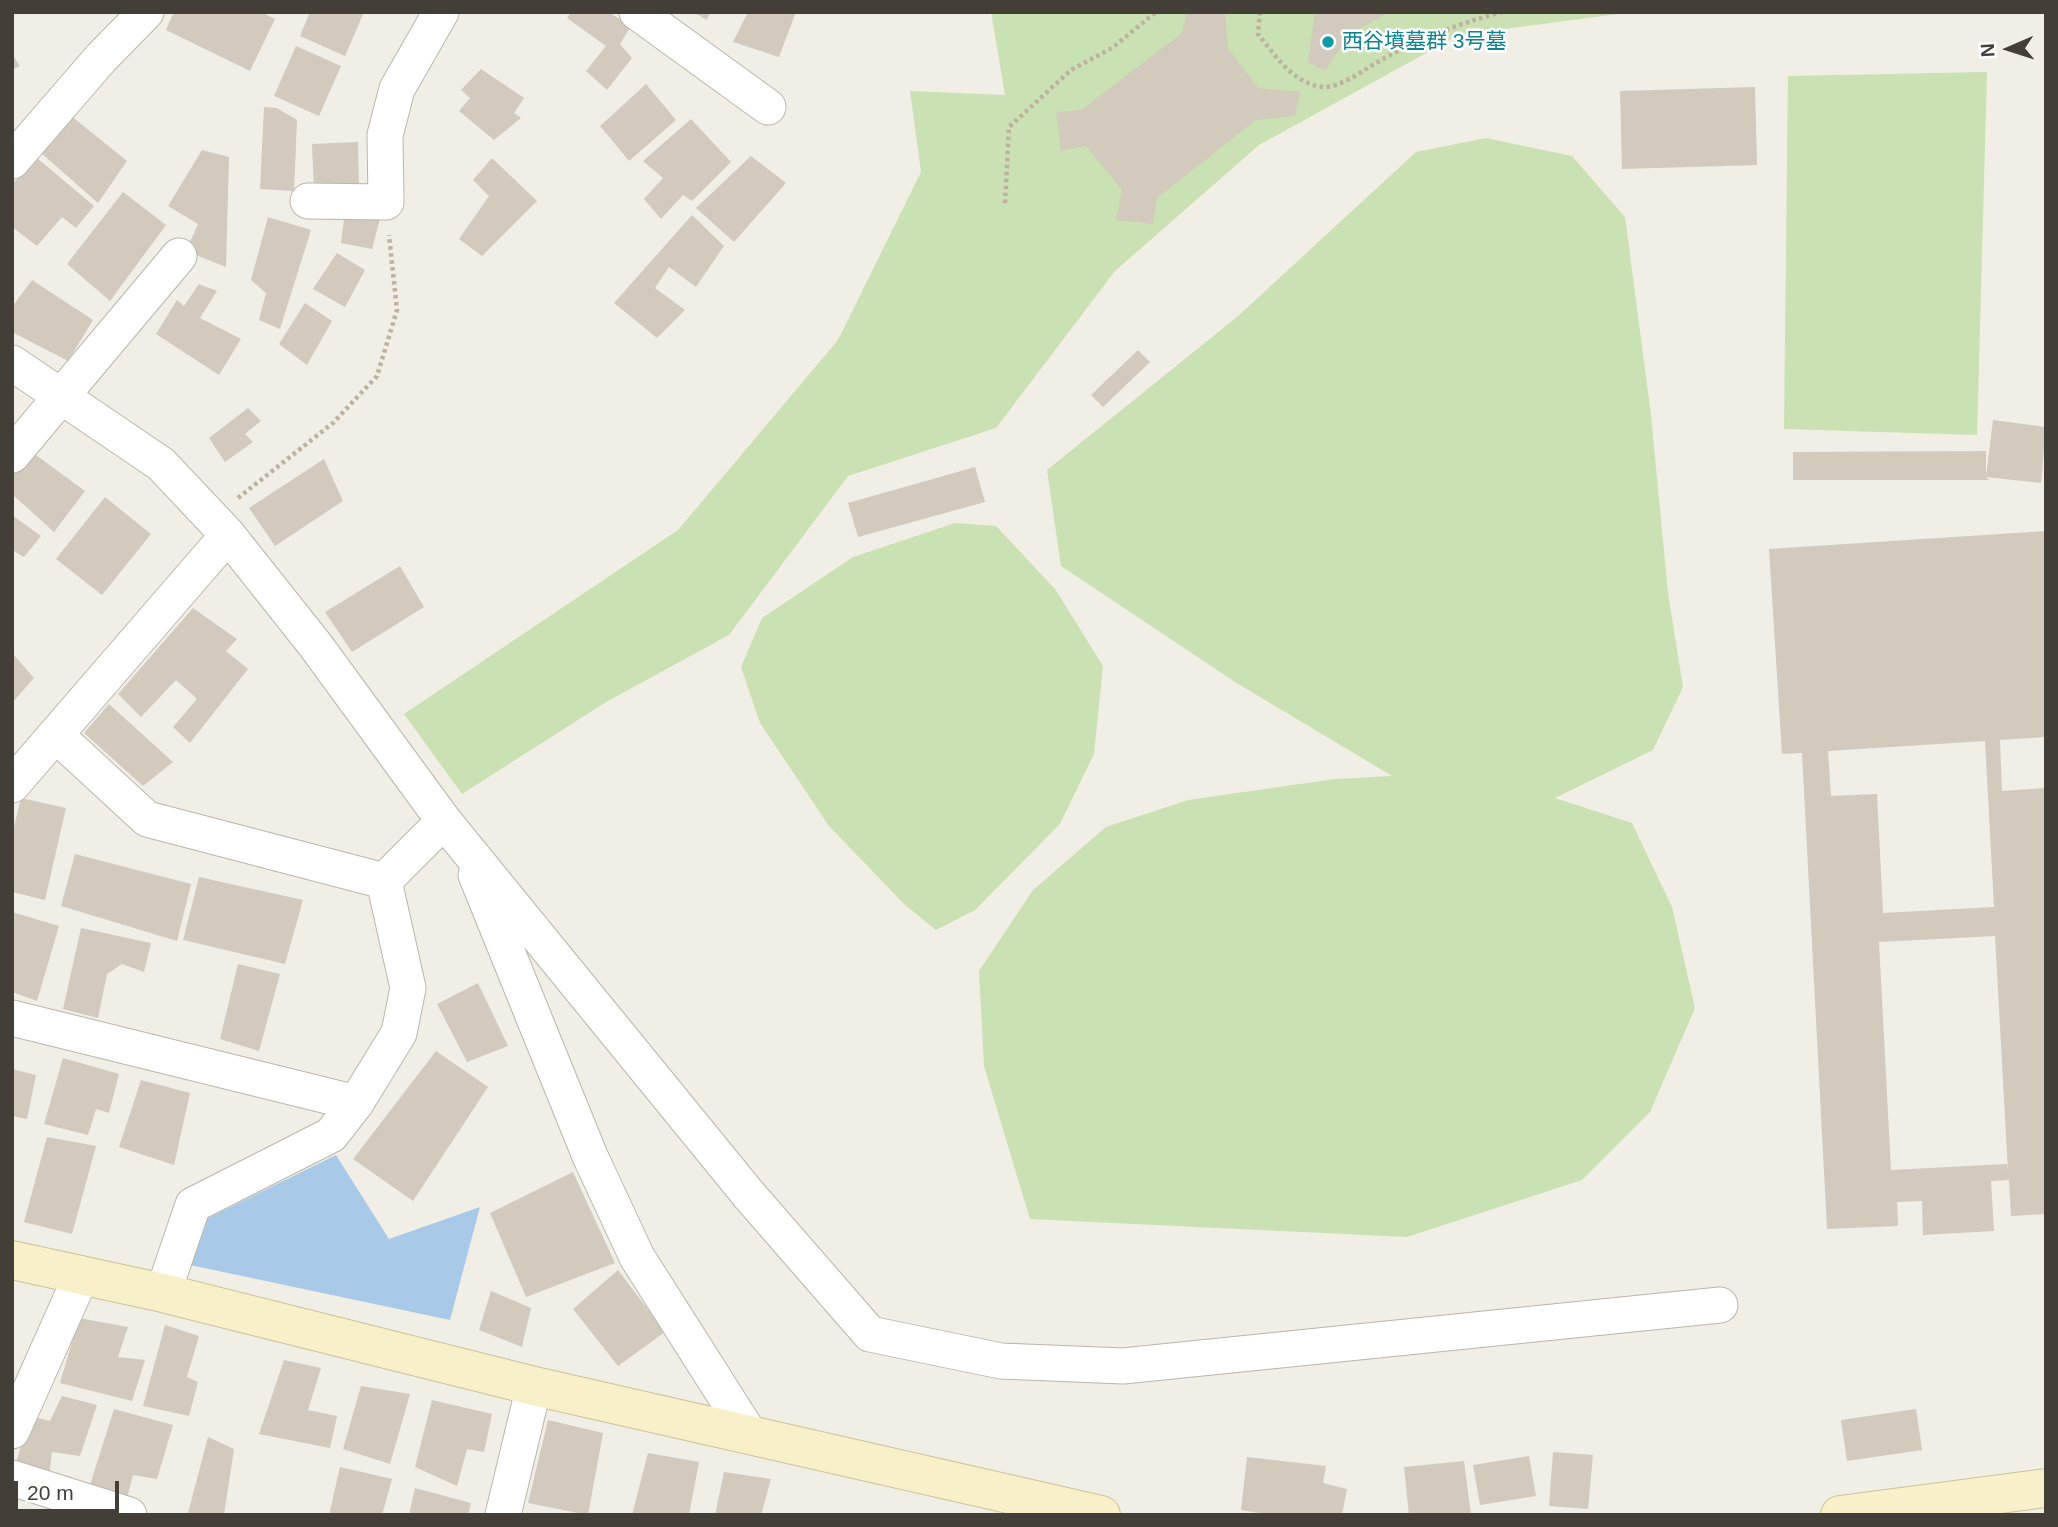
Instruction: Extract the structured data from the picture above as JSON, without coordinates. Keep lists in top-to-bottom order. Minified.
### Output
{"places":["西谷墳墓群 3号墓"],"scale_bar":"20 m","north":"left"}
